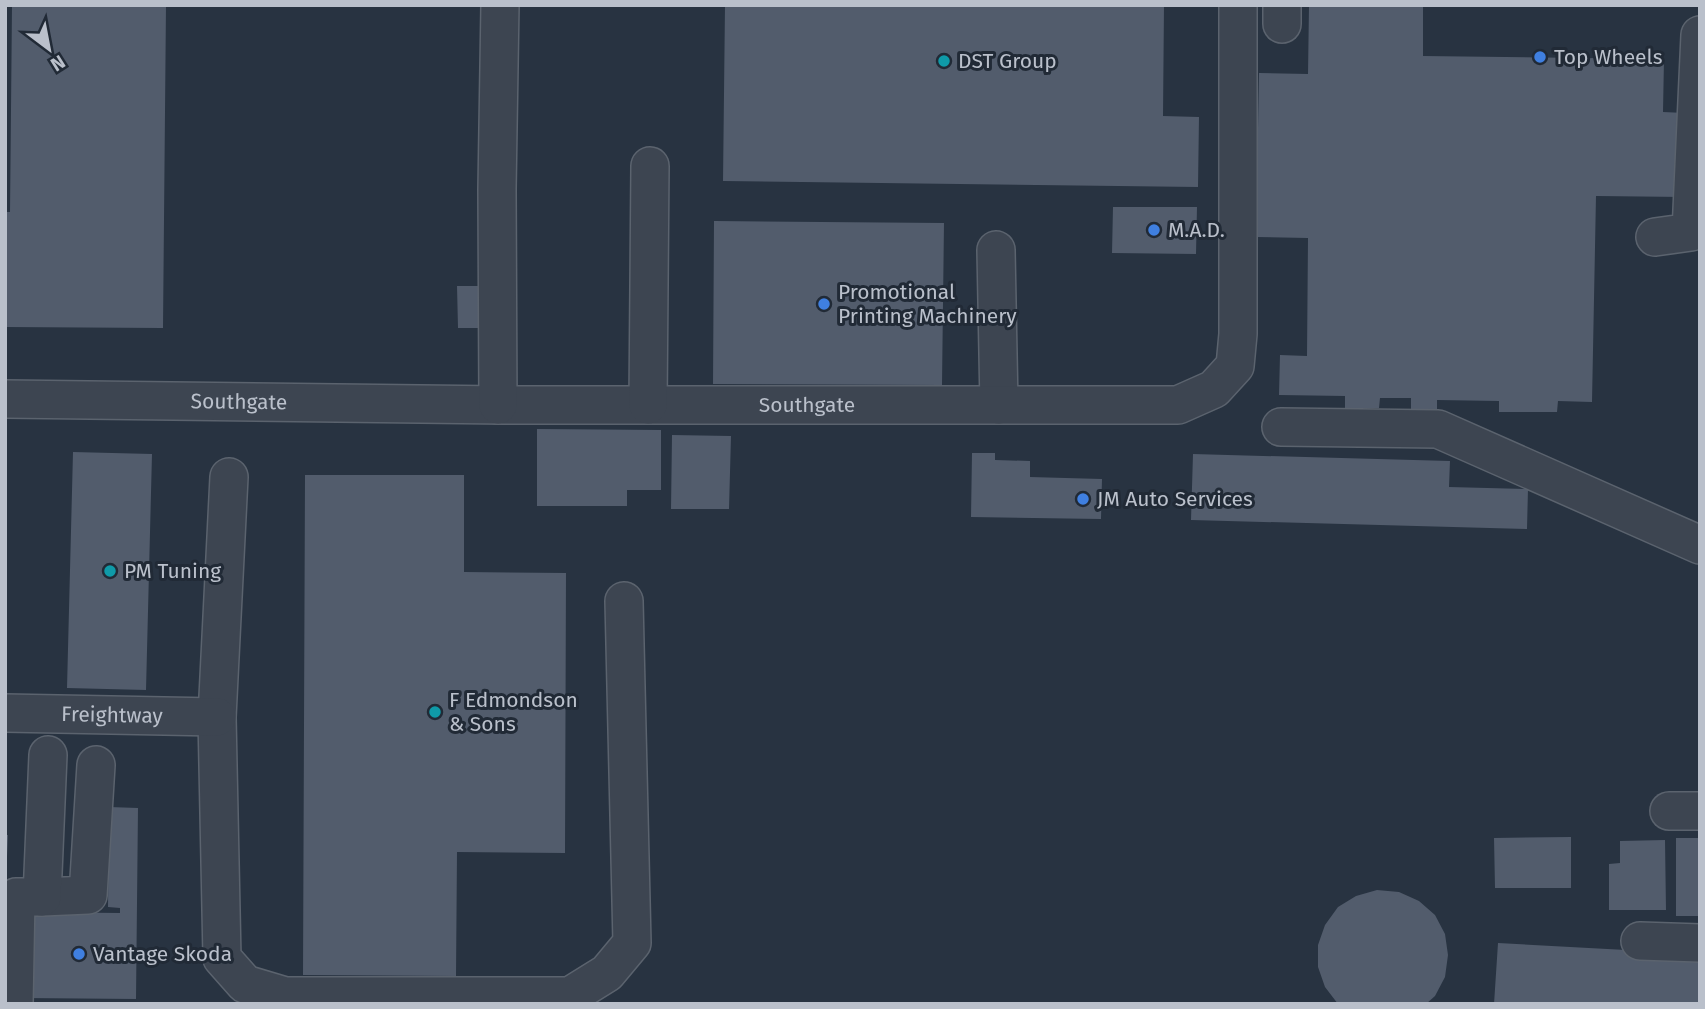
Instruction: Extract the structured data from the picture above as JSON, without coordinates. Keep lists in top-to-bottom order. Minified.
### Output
{"streets":{"street":["Southgate","Freightway"]},"places":["Top Wheels","DST Group","M.A.D.","Promotional Printing Machinery","JM Auto Services","PM Tuning","F Edmondson & Sons","Vantage Skoda"],"north":"bottom right"}
